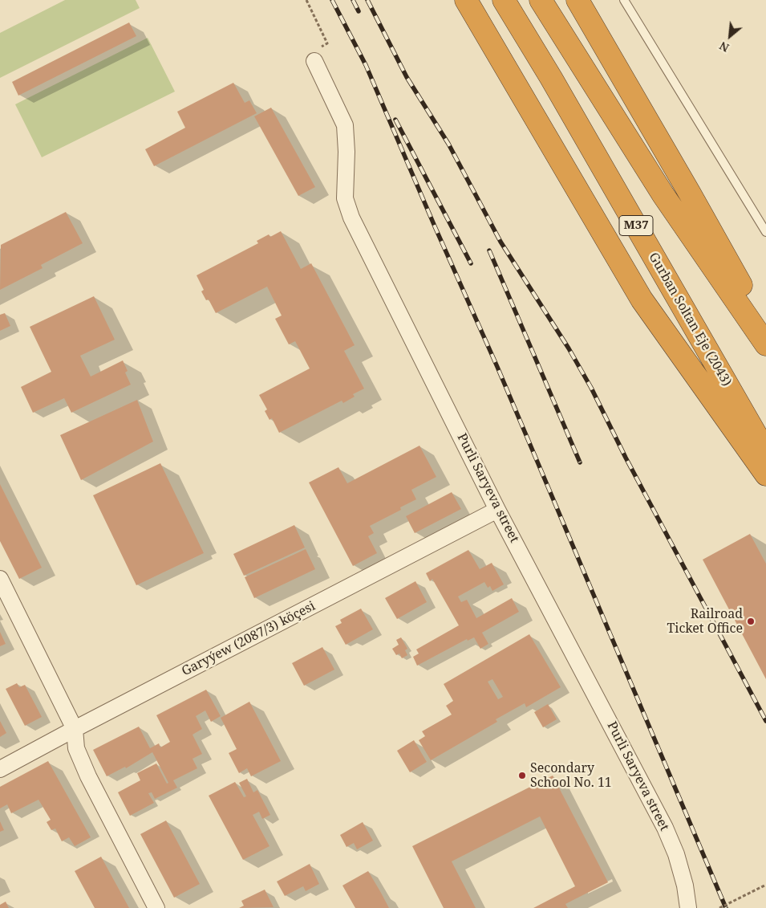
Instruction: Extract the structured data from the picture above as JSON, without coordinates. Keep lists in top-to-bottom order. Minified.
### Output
{"streets":{"highway":["M37","Gurban Soltan Eje (2043)"],"street":["Purli Saryeva street","Garyýew (2087/3) köçesi"]},"crossings":[["Purli Saryeva street","Garyýew (2087/3) köçesi"]],"places":["Railroad Ticket Office","Secondary School No. 11"],"north":"bottom left"}
